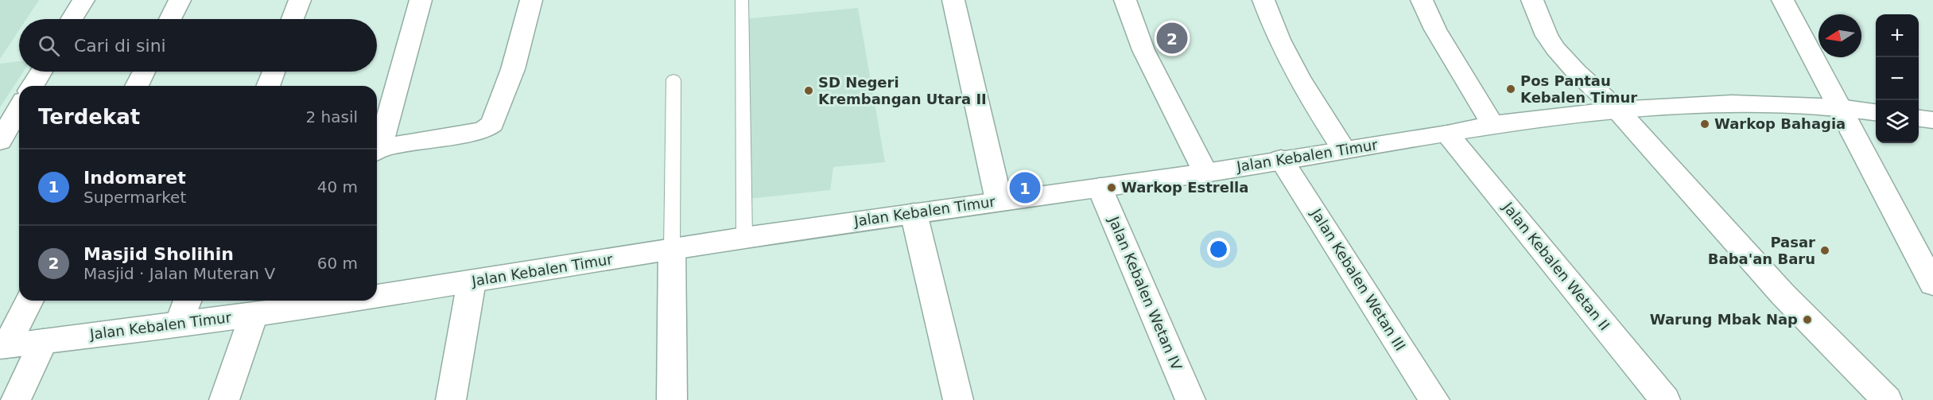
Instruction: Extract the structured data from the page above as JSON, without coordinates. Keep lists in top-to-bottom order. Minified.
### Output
{"streets":{"street":["Jalan Kebalen Timur","Jalan Kebalen Wetan II","Jalan Kebalen Wetan III","Jalan Kebalen Wetan IV"]},"crossings":[["Jalan Kebalen Timur","Jalan Kebalen Wetan II"],["Jalan Kebalen Timur","Jalan Kebalen Wetan III"],["Jalan Kebalen Timur","Jalan Kebalen Wetan IV"]],"places":["Pos Pantau Kebalen Timur","SD Negeri Krembangan Utara II","Warkop Bahagia","Warkop Estrella","Pasar Baba'an Baru","Warung Mbak Nap"],"north":"left","page":{"map_buttons":["+","−"],"search":"Cari di sini","pins":["2","1"],"heading":["Terdekat","2 hasil"],"list":[{"mark":"1","name":"Indomaret","note":"Supermarket","value":"40 m"},{"mark":"2","name":"Masjid Sholihin","note":"Masjid · Jalan Muteran V","value":"60 m"}]}}
